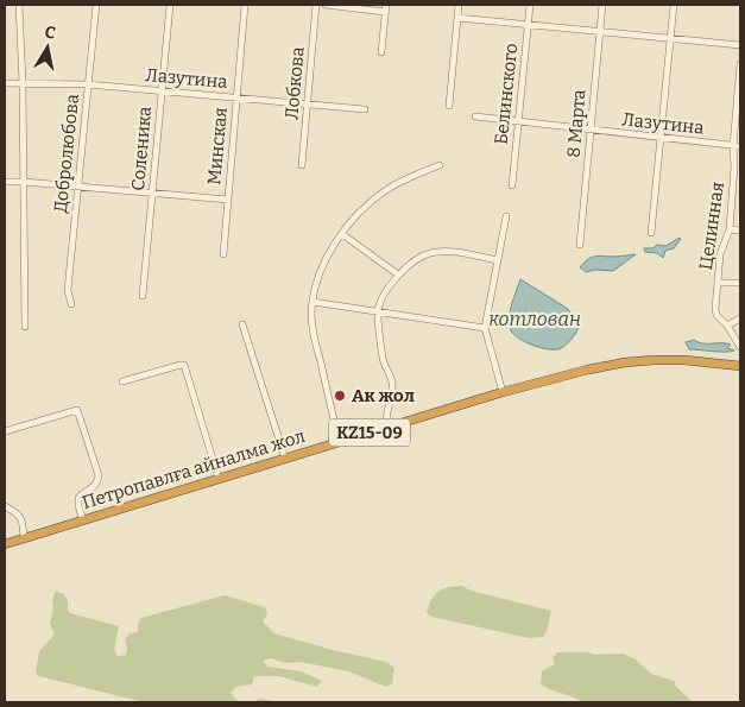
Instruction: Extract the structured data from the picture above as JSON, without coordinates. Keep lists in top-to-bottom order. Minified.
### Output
{"streets":{"highway":["KZ15-09","Петропавлға айналма жол"],"street":["Лазутина","Лобкова","Белинского","8 Марта","Минская","Соленика","Добролюбова","Целинная"]},"crossings":[["Лазутина","Лобкова"],["Лазутина","Белинского"],["Лазутина","8 Марта"],["Лазутина","Минская"],["Лазутина","Соленика"],["Лазутина","Добролюбова"],["Лазутина","Целинная"]],"water":["котлован"],"places":["Ак жол"],"north":"top"}
